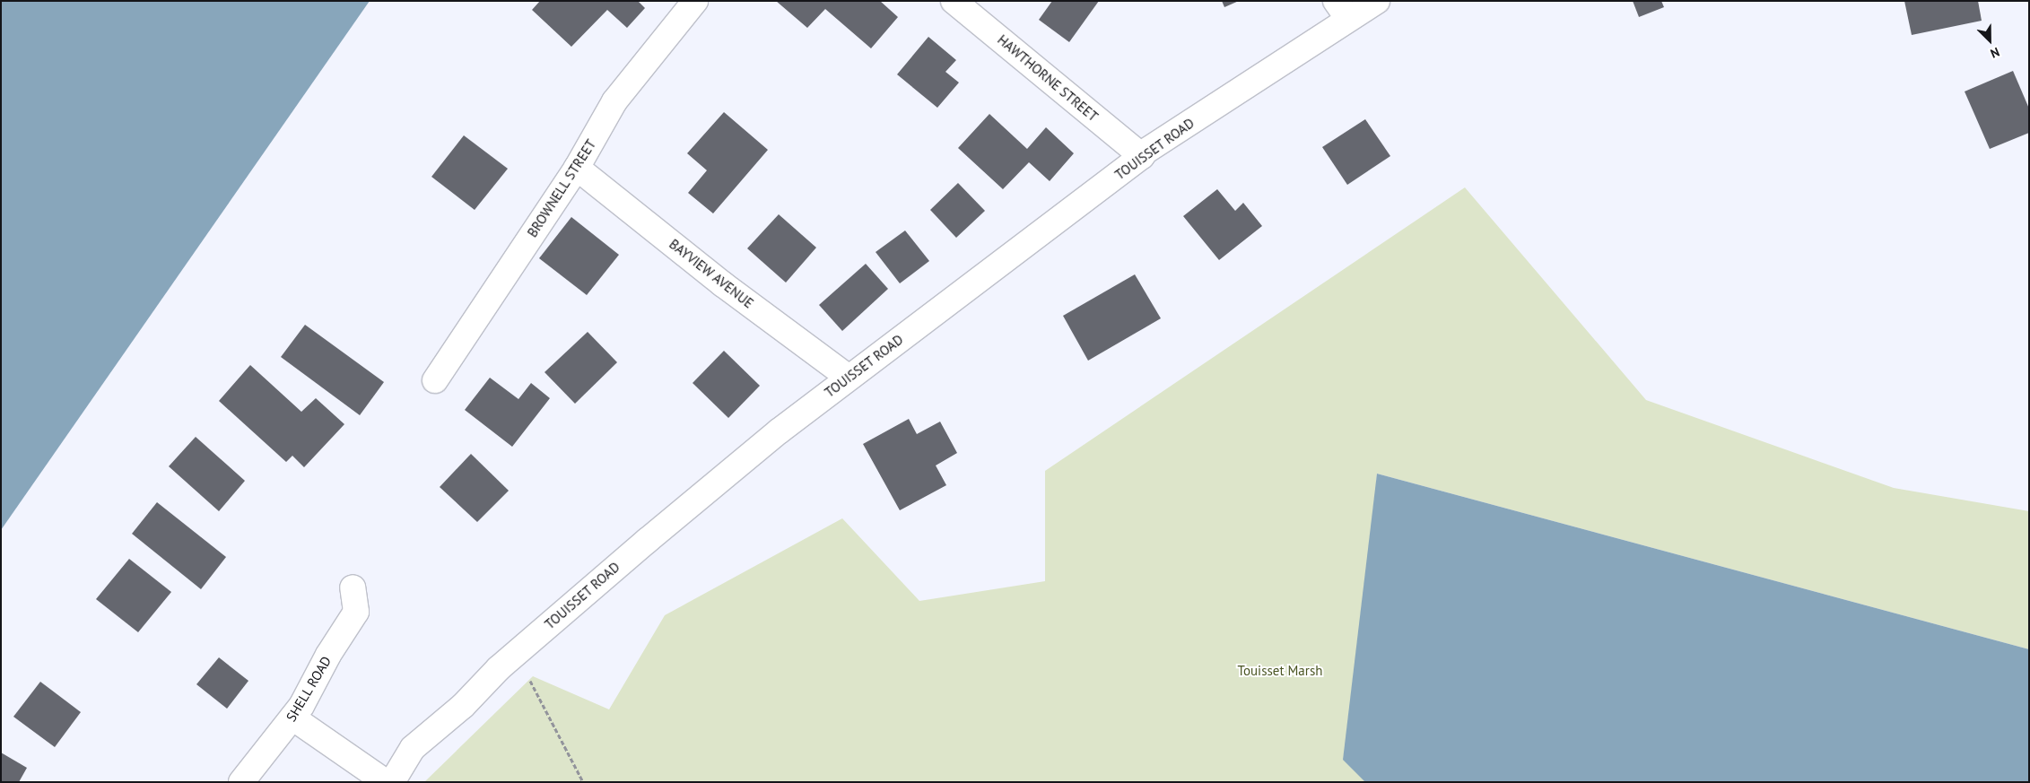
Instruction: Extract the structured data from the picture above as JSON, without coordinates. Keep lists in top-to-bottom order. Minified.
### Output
{"streets":{"street":["HAWTHORNE STREET","TOUISSET ROAD","BROWNELL STREET","BAYVIEW AVENUE","SHELL ROAD"]},"crossings":[["HAWTHORNE STREET","TOUISSET ROAD"],["TOUISSET ROAD","BAYVIEW AVENUE"],["BROWNELL STREET","BAYVIEW AVENUE"]],"parks":["Touisset Marsh"],"north":"bottom right"}
